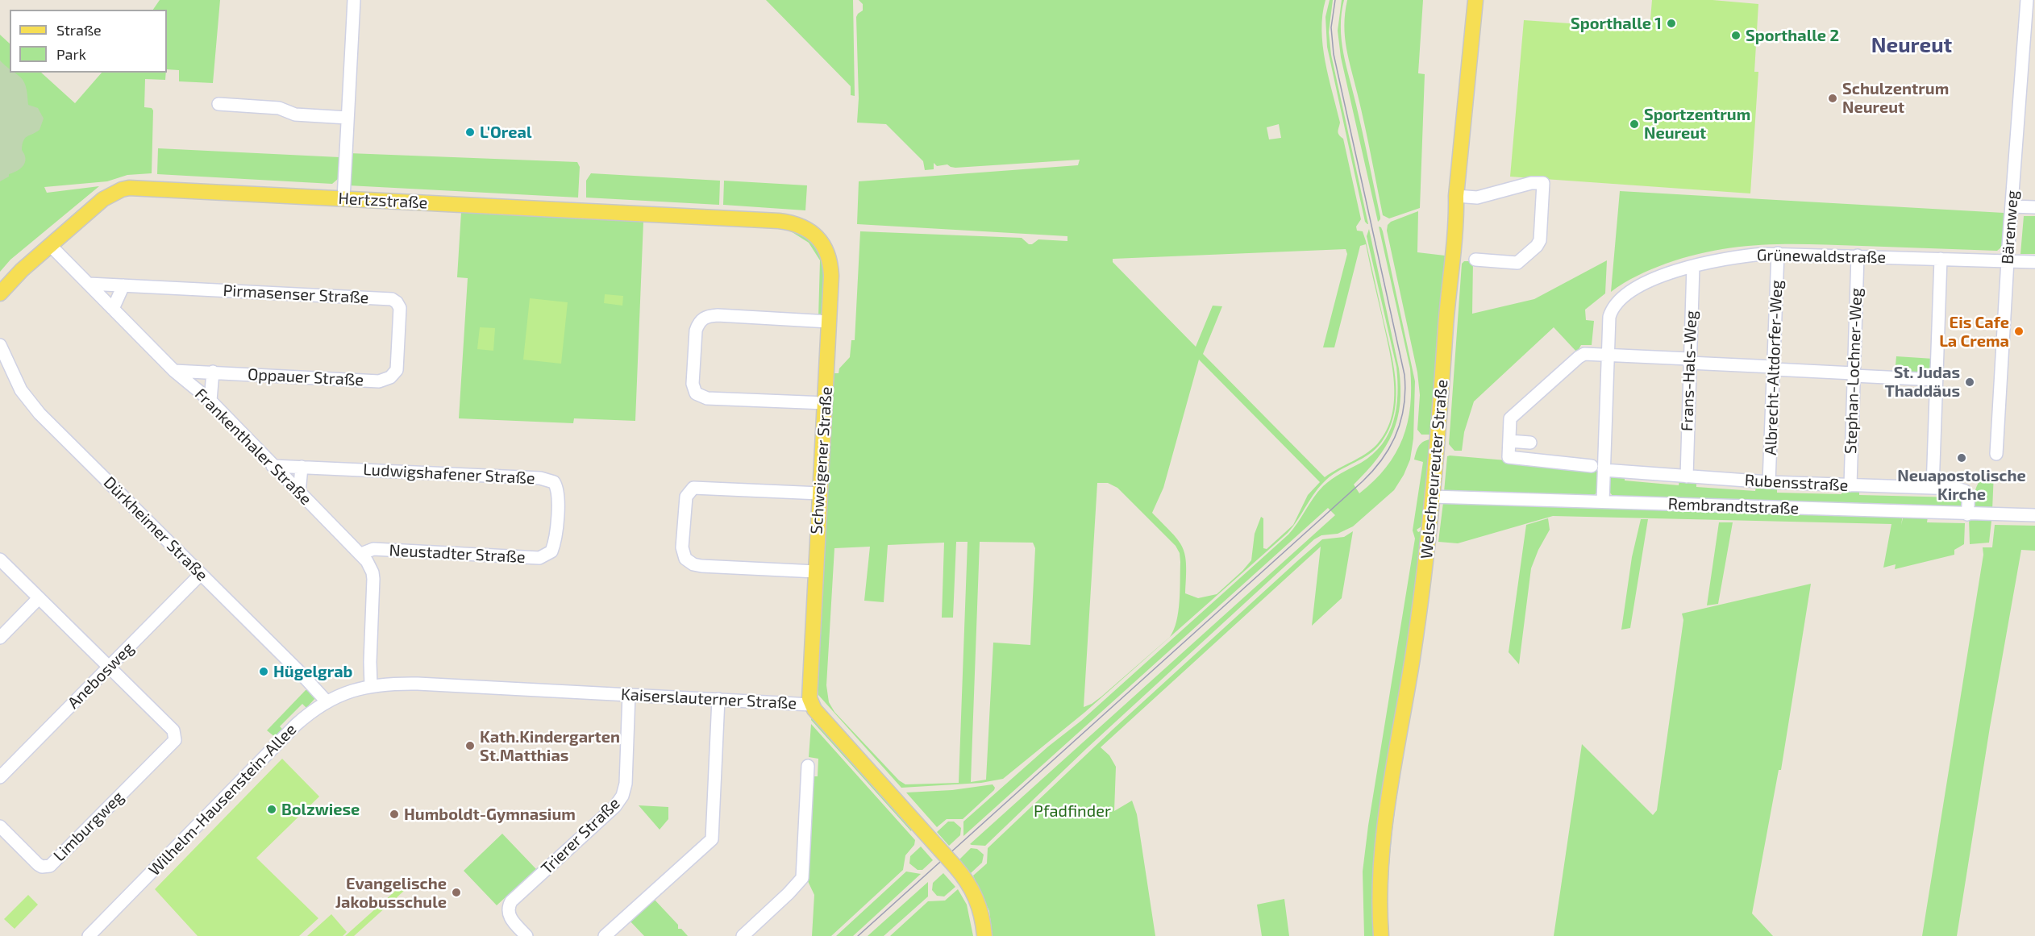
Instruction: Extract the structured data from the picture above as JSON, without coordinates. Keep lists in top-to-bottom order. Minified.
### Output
{"streets":{"main road":["Hertzstraße","Schweigener Straße","Welschneureuter Straße","Kaiserslauterner Straße"],"street":["Bärenweg","Grünewaldstraße","Pirmasenser Straße","Albrecht-Altdorfer-Weg","Frans-Hals-Weg","Stephan-Lochner-Weg","Oppauer Straße","Frankenthaler Straße","Ludwigshafener Straße","Rubensstraße","Rembrandtstraße","Dürkheimer Straße","Neustadter Straße","Anebosweg","Wilhelm-Hausenstein-Allee","Limburgweg","Trierer Straße"]},"crossings":[["Hertzstraße","Frankenthaler Straße"],["Hertzstraße","Schweigener Straße"],["Bärenweg","Grünewaldstraße"],["Grünewaldstraße","Albrecht-Altdorfer-Weg"],["Grünewaldstraße","Frans-Hals-Weg"],["Grünewaldstraße","Stephan-Lochner-Weg"],["Grünewaldstraße","Rubensstraße"],["Grünewaldstraße","Rembrandtstraße"],["Pirmasenser Straße","Oppauer Straße"],["Pirmasenser Straße","Frankenthaler Straße"],["Albrecht-Altdorfer-Weg","Rubensstraße"],["Frans-Hals-Weg","Rubensstraße"],["Stephan-Lochner-Weg","Rubensstraße"],["Oppauer Straße","Frankenthaler Straße"],["Frankenthaler Straße","Ludwigshafener Straße"],["Frankenthaler Straße","Neustadter Straße"],["Frankenthaler Straße","Kaiserslauterner Straße"],["Frankenthaler Straße","Wilhelm-Hausenstein-Allee"],["Schweigener Straße","Kaiserslauterner Straße"],["Welschneureuter Straße","Rembrandtstraße"],["Ludwigshafener Straße","Neustadter Straße"],["Rubensstraße","Rembrandtstraße"],["Dürkheimer Straße","Anebosweg"],["Dürkheimer Straße","Wilhelm-Hausenstein-Allee"],["Anebosweg","Limburgweg"],["Kaiserslauterner Straße","Wilhelm-Hausenstein-Allee"],["Kaiserslauterner Straße","Trierer Straße"]],"districts":["Neureut"],"parks":["Pfadfinder"],"places":["Sporthalle 1","Sporthalle 2","Schulzentrum Neureut","Sportzentrum Neureut","L'Oreal","Eis Cafe La Crema","St. Judas Thaddäus","Neuapostolische Kirche","Hügelgrab","Kath.Kindergarten St.Matthias","Bolzwiese","Humboldt-Gymnasium","Evangelische Jakobusschule"],"legend":["Straße","Park"]}
